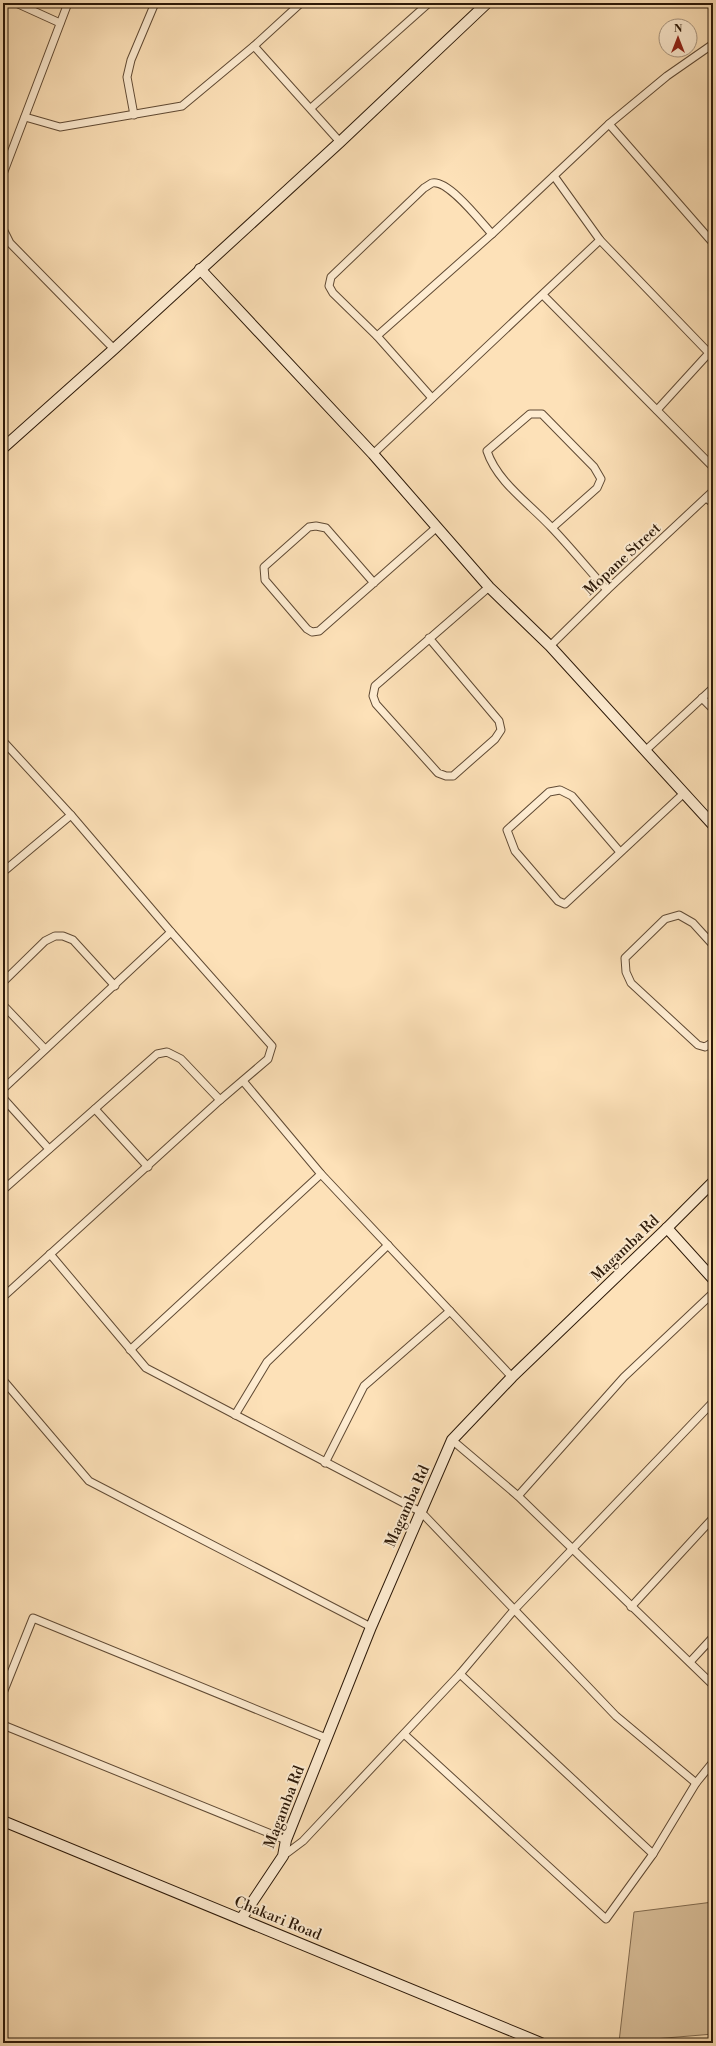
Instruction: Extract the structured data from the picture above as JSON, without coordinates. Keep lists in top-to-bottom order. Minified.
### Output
{"streets":{"street":["Mopane Street","Magamba Rd","Chakari Road"]},"crossings":[["Magamba Rd","Chakari Road"]],"north":"top"}
